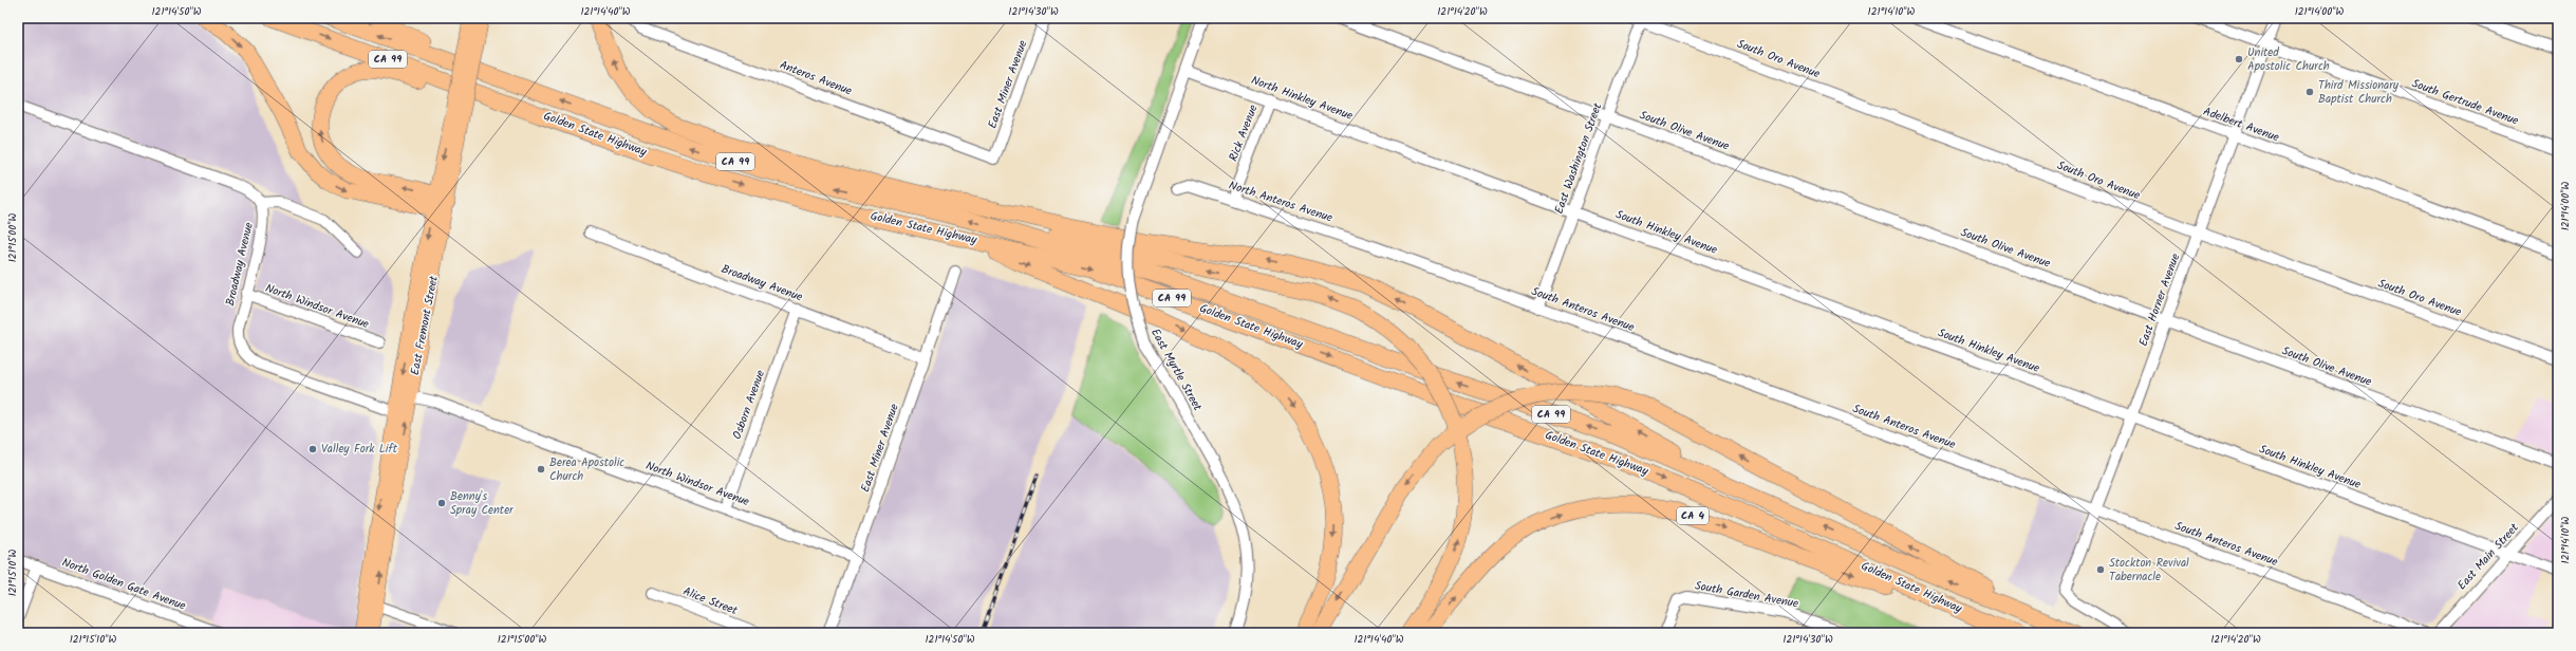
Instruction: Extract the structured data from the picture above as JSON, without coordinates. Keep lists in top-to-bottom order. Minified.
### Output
{"streets":{"highway":["CA 99","Golden State Highway","CA 4"],"main road":["East Fremont Street"],"street":["South Oro Avenue","Anteros Avenue","East Miner Avenue","North Hinkley Avenue","South Gertrude Avenue","Adelbert Avenue","South Olive Avenue","Rick Avenue","East Washington Street","North Anteros Avenue","South Hinkley Avenue","Broadway Avenue","East Horner Avenue","North Windsor Avenue","South Anteros Avenue","East Myrtle Street","Osborn Avenue","East Main Street","North Golden Gate Avenue","South Garden Avenue","Alice Street"]},"crossings":[["South Oro Avenue","East Washington Street"],["South Oro Avenue","East Horner Avenue"],["Anteros Avenue","East Miner Avenue"],["East Miner Avenue","Broadway Avenue"],["East Miner Avenue","North Windsor Avenue"],["North Hinkley Avenue","Rick Avenue"],["North Hinkley Avenue","South Hinkley Avenue"],["North Hinkley Avenue","East Myrtle Street"],["South Gertrude Avenue","East Horner Avenue"],["Adelbert Avenue","East Horner Avenue"],["South Olive Avenue","East Washington Street"],["South Olive Avenue","East Horner Avenue"],["Rick Avenue","North Anteros Avenue"],["Golden State Highway","CA 4"],["East Washington Street","South Hinkley Avenue"],["East Washington Street","South Anteros Avenue"],["North Anteros Avenue","South Anteros Avenue"],["South Hinkley Avenue","East Horner Avenue"],["South Hinkley Avenue","East Main Street"],["Broadway Avenue","North Windsor Avenue"],["Broadway Avenue","East Fremont Street"],["Broadway Avenue","Osborn Avenue"],["East Horner Avenue","South Anteros Avenue"],["North Windsor Avenue","East Fremont Street"],["North Windsor Avenue","Osborn Avenue"]],"places":["United Apostolic Church","Third Missionary Baptist Church","Valley Fork Lift","Berea Apostolic Church","Benny's Spray Center","Stockton Revival Tabernacle"],"coordinates":["121°14'50\"W","121°14'40\"W","121°14'30\"W","121°14'20\"W","121°14'10\"W","121°14'00\"W","121°15'00\"W","121°15'10\"W"]}
